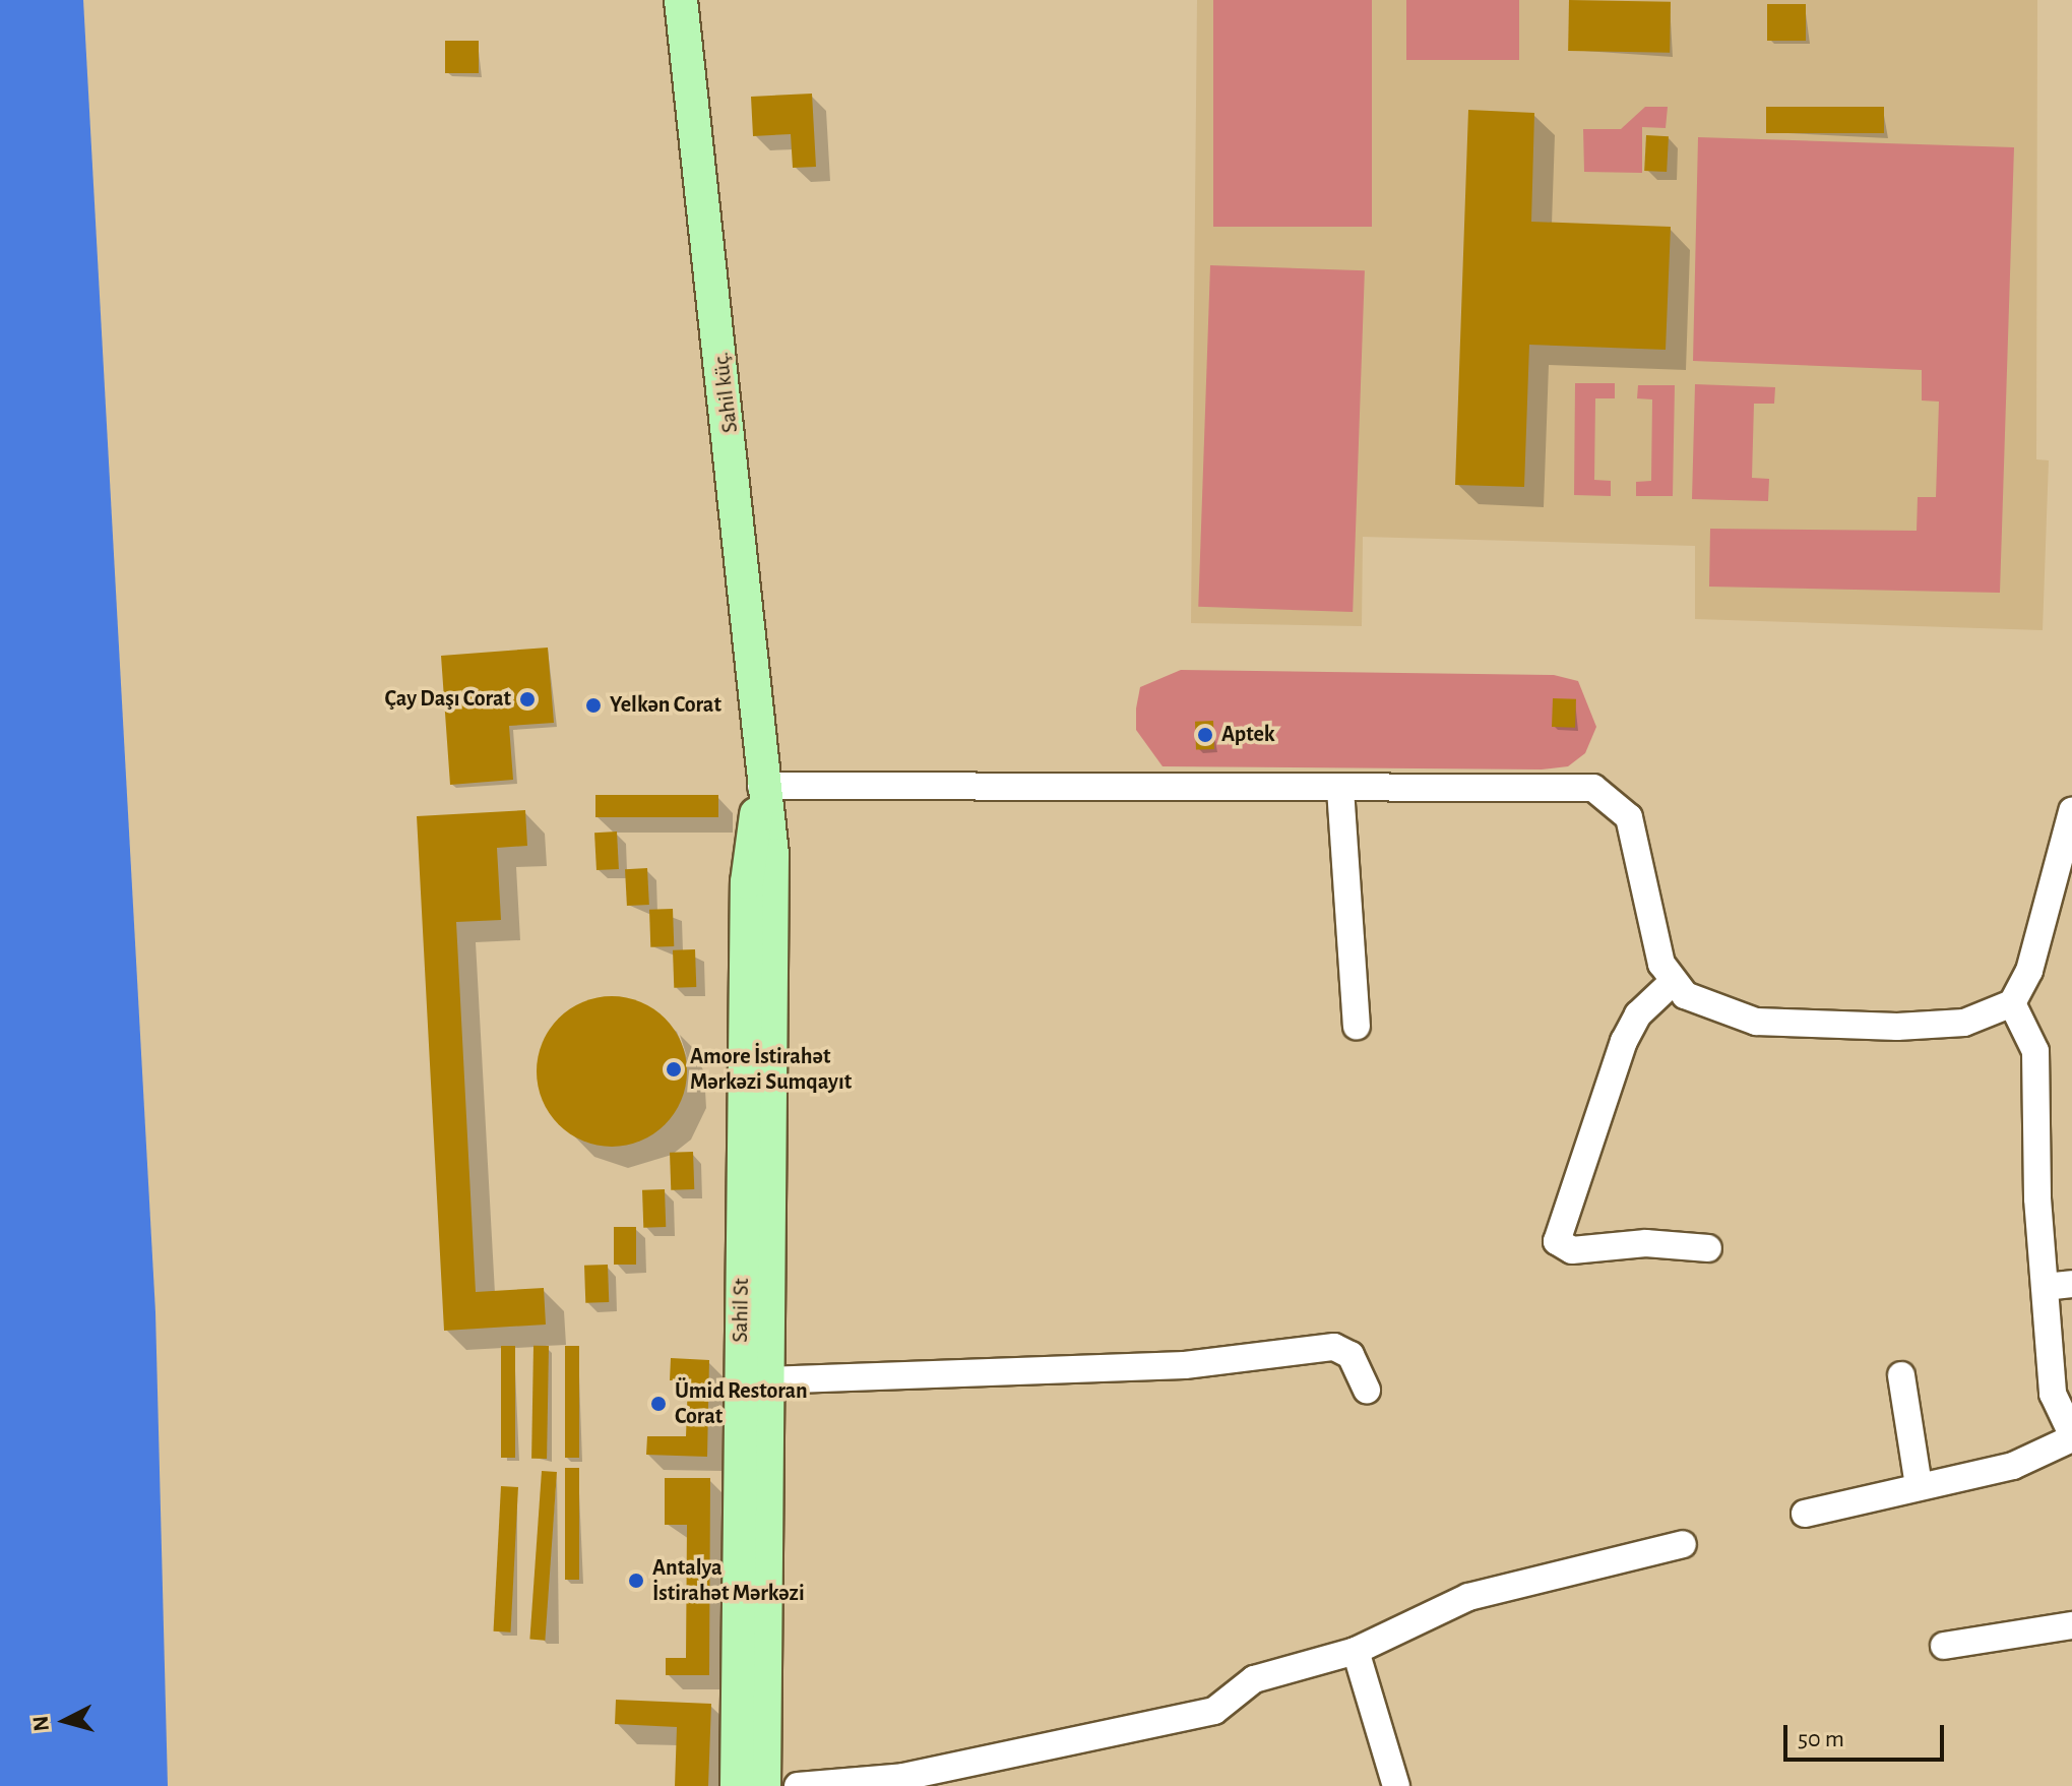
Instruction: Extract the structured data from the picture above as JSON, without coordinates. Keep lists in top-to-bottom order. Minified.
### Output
{"streets":{"main road":["Sahil küç.","Sahil St"]},"crossings":[["Sahil küç.","Sahil St"]],"places":["Çay Daşı Corat","Yelkən Corat","Aptek","Amore İstirahət Mərkəzi Sumqayıt","Ümid Restoran Corat","Antalya İstirahət Mərkəzi"],"scale_bar":"50 m","north":"left"}
